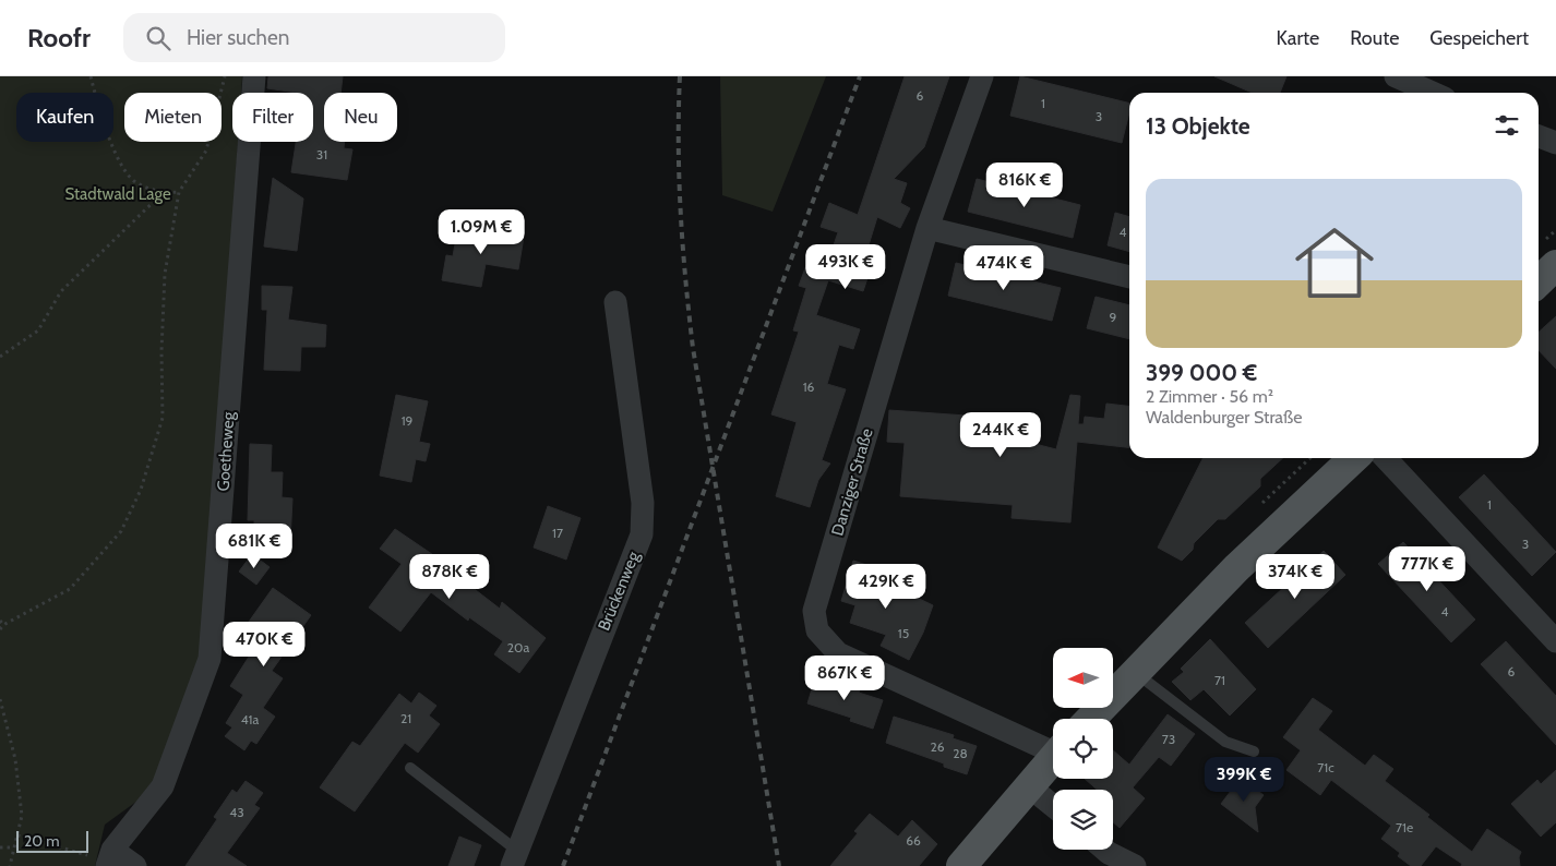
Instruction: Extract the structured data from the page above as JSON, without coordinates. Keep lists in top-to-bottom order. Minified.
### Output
{"streets":{"street":["Goetheweg","Danziger Straße","Brückenweg"]},"parks":["Stadtwald Lage"],"house_numbers":["6","1","3","31","4","9","16","19","1","17","3","4","15","20a","6","71","21","41a","73","26","28","71c","43","71e","66"],"scale_bar":"20 m","north":"left","page":{"header":"Roofr","search":"Hier suchen","nav":["Karte","Route","Gespeichert"],"chip":["Kaufen","Mieten","Filter","Neu"],"heading":"13 Objekte","list":[{"name":"399 000 €","note":"2 Zimmer · 56 m² · Waldenburger Straße"}],"price":["816K €","1.09M €","493K €","474K €","244K €","681K €","777K €","878K €","374K €","429K €","470K €","867K €","399K €"],"scale":"20 m"}}
